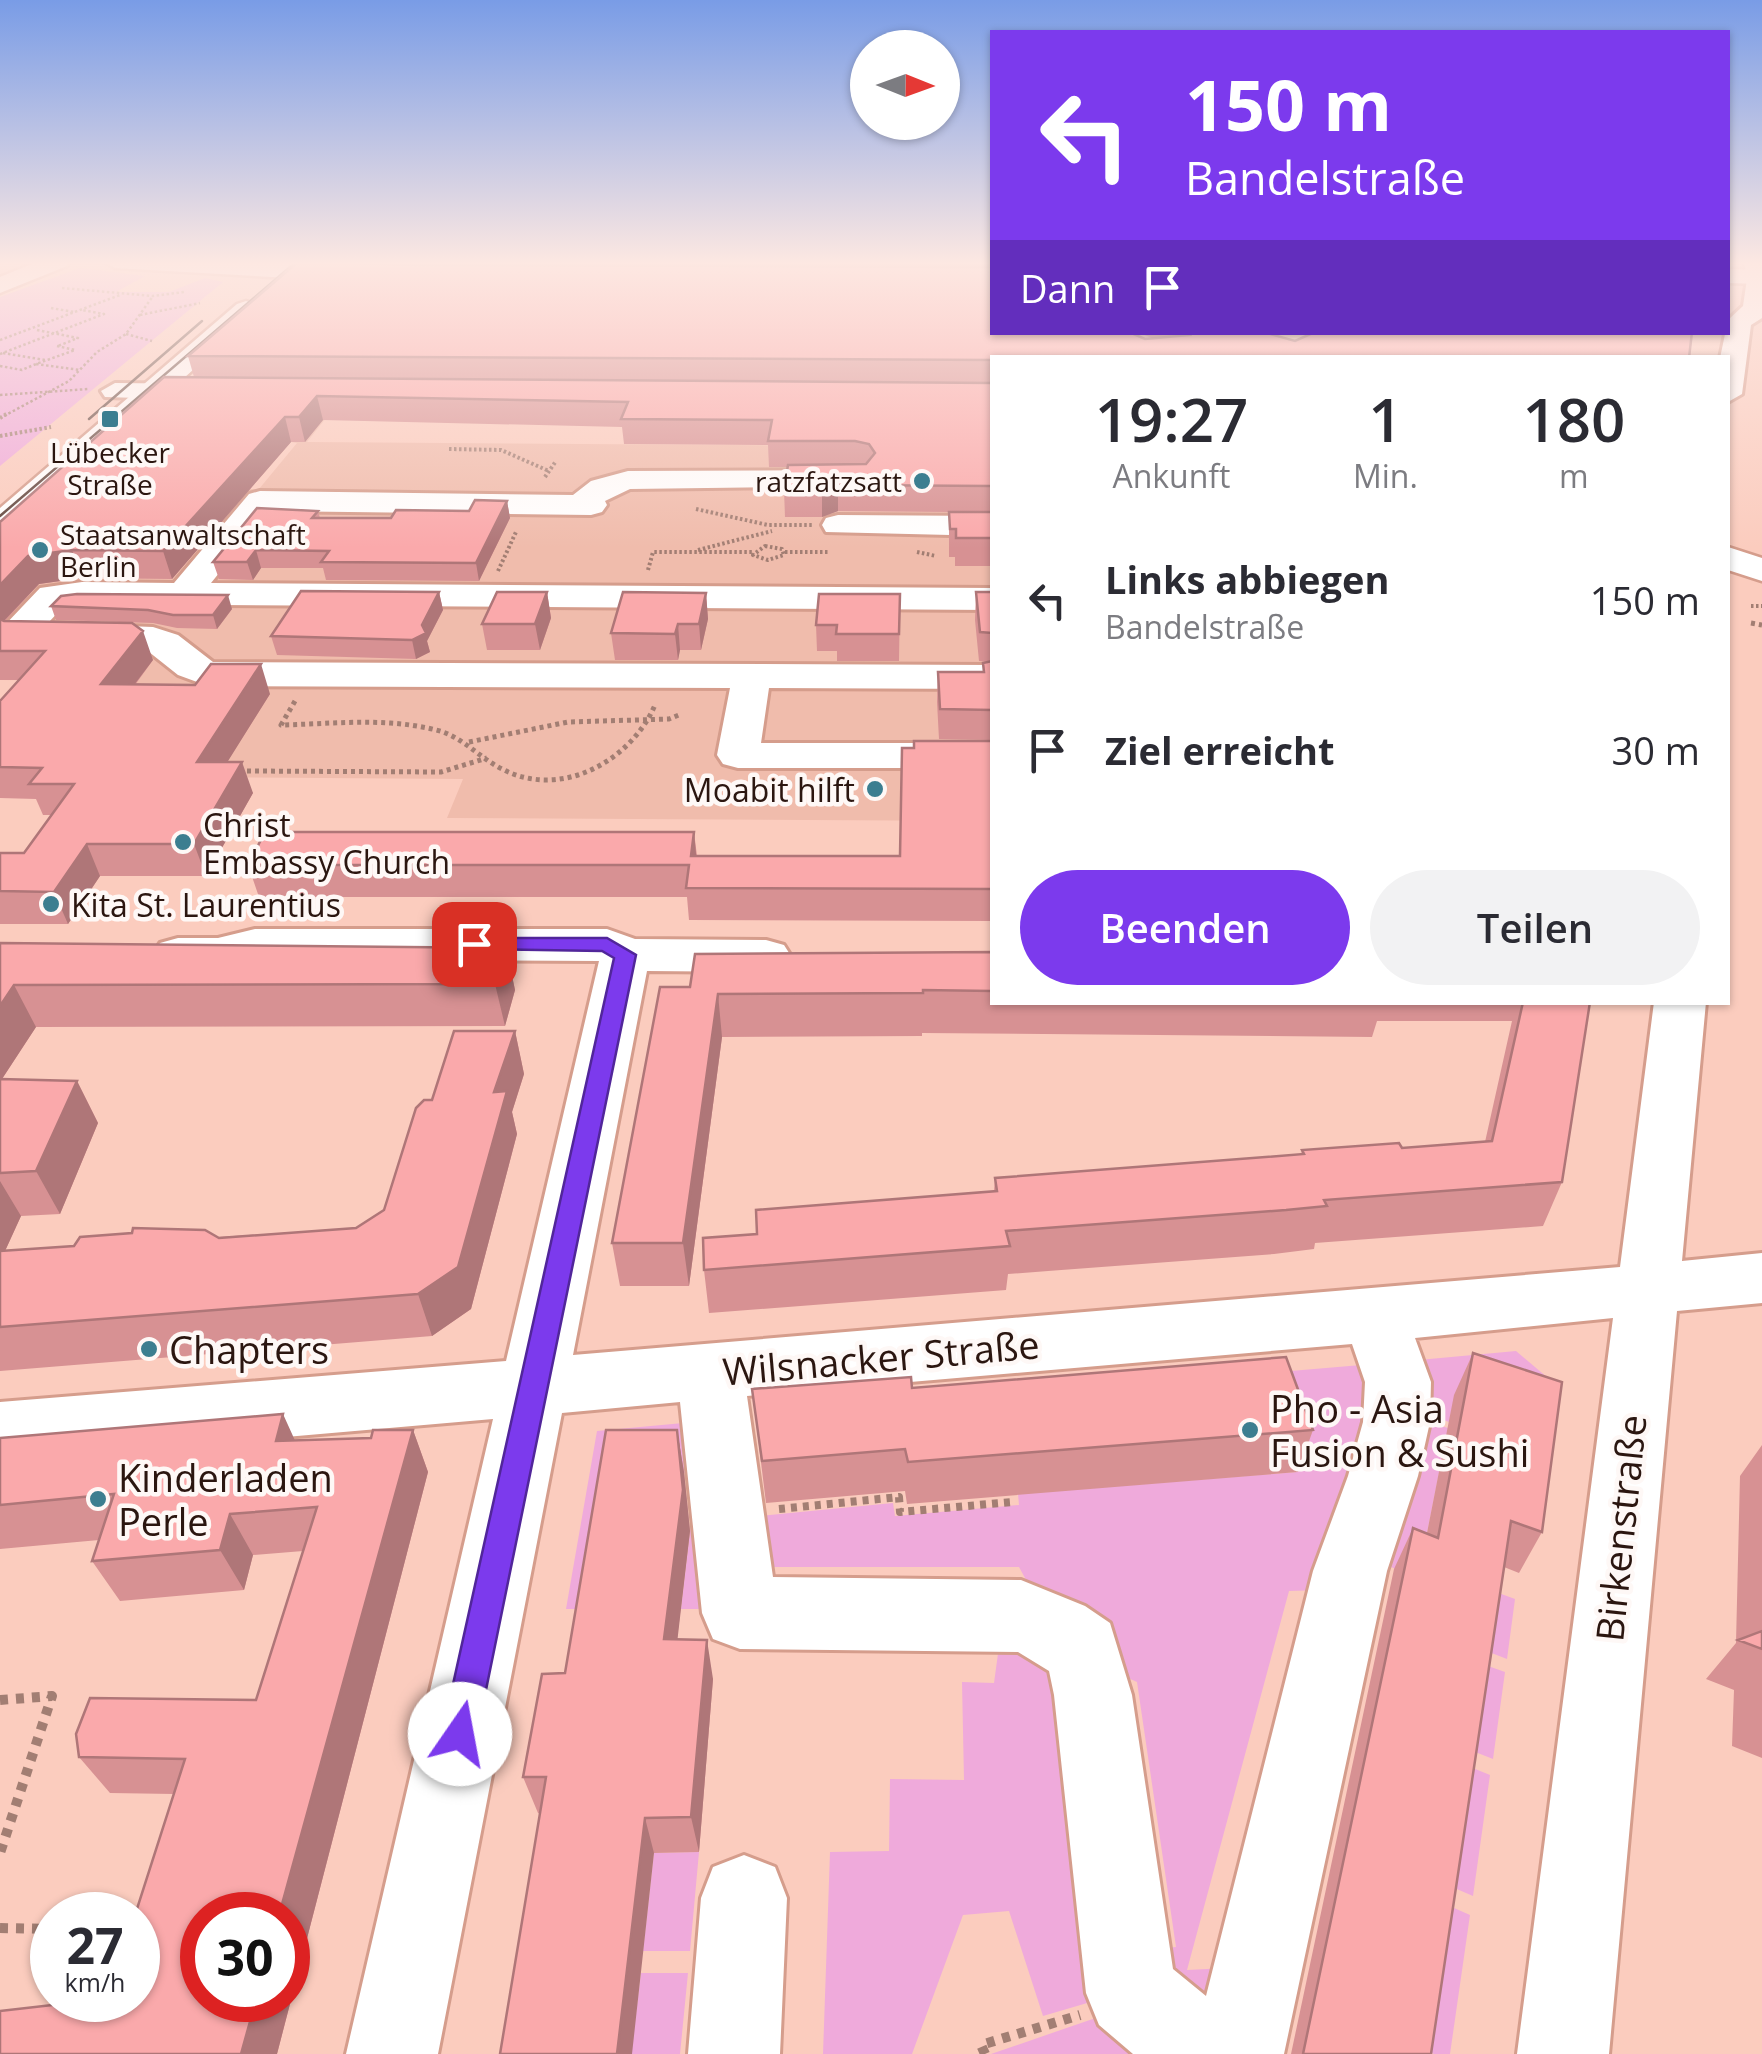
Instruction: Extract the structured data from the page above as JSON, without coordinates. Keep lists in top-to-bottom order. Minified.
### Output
{"streets":{"street":["Wilsnacker Straße","Birkenstraße"]},"crossings":[["Wilsnacker Straße","Birkenstraße"]],"places":{"transit":["Lübecker Straße"],"other":["ratzfatzsatt","Staatsanwaltschaft Berlin","Moabit hilft","Christ Embassy Church","Kita St. Laurentius","Chapters","Pho - Asia Fusion & Sushi","Kinderladen Perle"]},"north":"right","page":{"turn":["150 m","Bandelstraße"],"then":"Dann","eta":["19:27","Ankunft","1","Min.","180","m"],"list":[{"name":"Links abbiegen","note":"Bandelstraße","value":"150 m"},{"name":"Ziel erreicht","value":"30 m"}],"buttons":["Beenden","Teilen"],"speed":"27 km/h","limit":"30"}}
